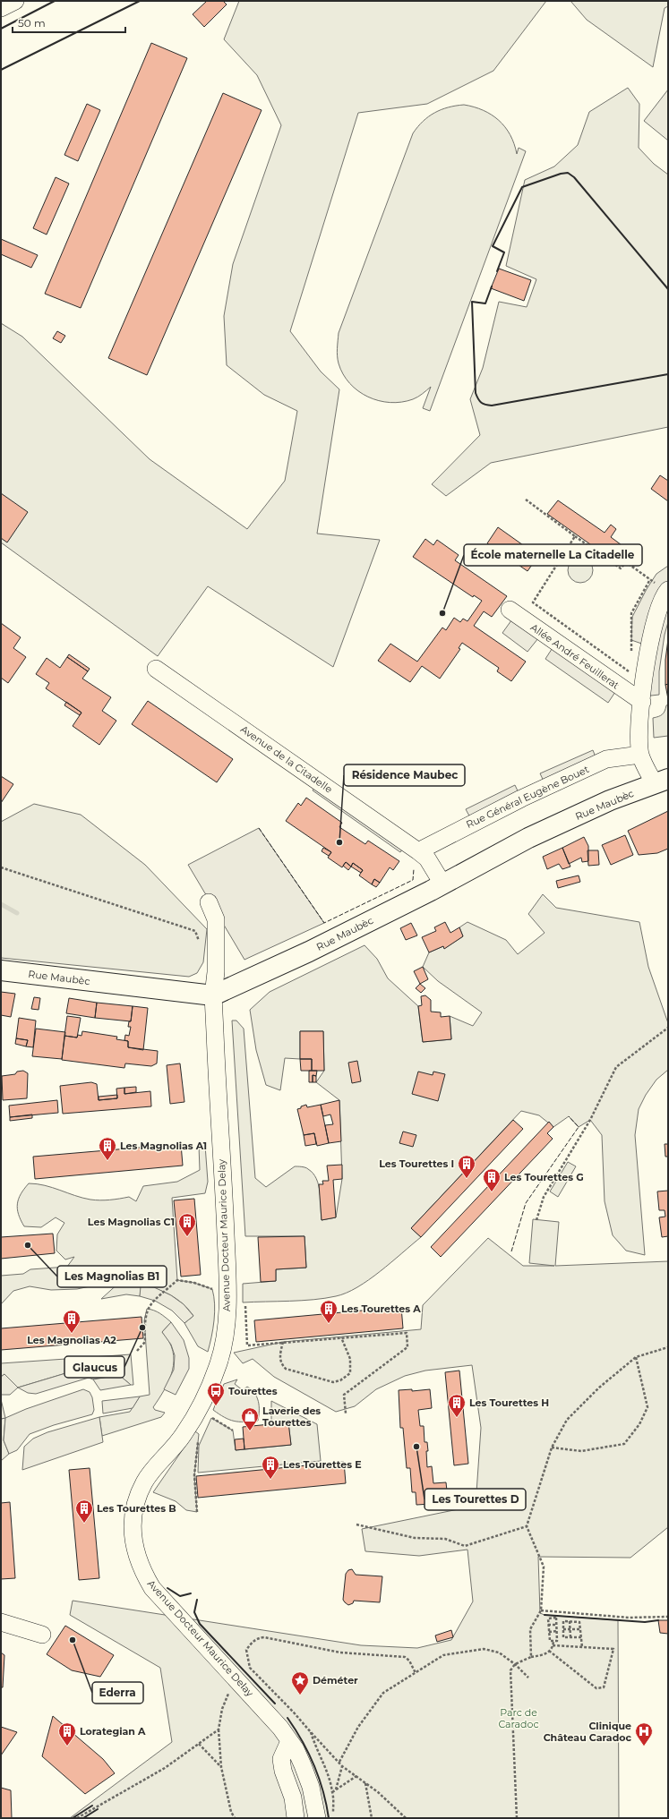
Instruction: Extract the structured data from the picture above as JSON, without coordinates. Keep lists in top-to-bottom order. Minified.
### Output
{"streets":{"main road":["Rue Maubèc"],"street":["Allée André Feuillerat","Avenue de la Citadelle","Rue Général Eugène Bouet","Avenue Docteur Maurice Delay"]},"crossings":[["Avenue de la Citadelle","Rue Général Eugène Bouet"],["Avenue de la Citadelle","Rue Maubèc"],["Rue Maubèc","Avenue Docteur Maurice Delay"]],"parks":["Parc de Caradoc"],"places":{"other":["École maternelle La Citadelle","Résidence Maubec","Les Magnolias B1","Glaucus","Les Tourettes D","Ederra"],"building":["Les Magnolias A1","Les Tourettes I","Les Tourettes G","Les Magnolias C1","Les Tourettes A","Les Magnolias A2","Les Tourettes H","Les Tourettes E","Les Tourettes B","Lorategian A"],"bus stop":["Tourettes"],"shop":["Laverie des Tourettes"],"place":["Déméter"],"hospital":["Clinique Château Caradoc"]},"scale_bar":"50 m"}
